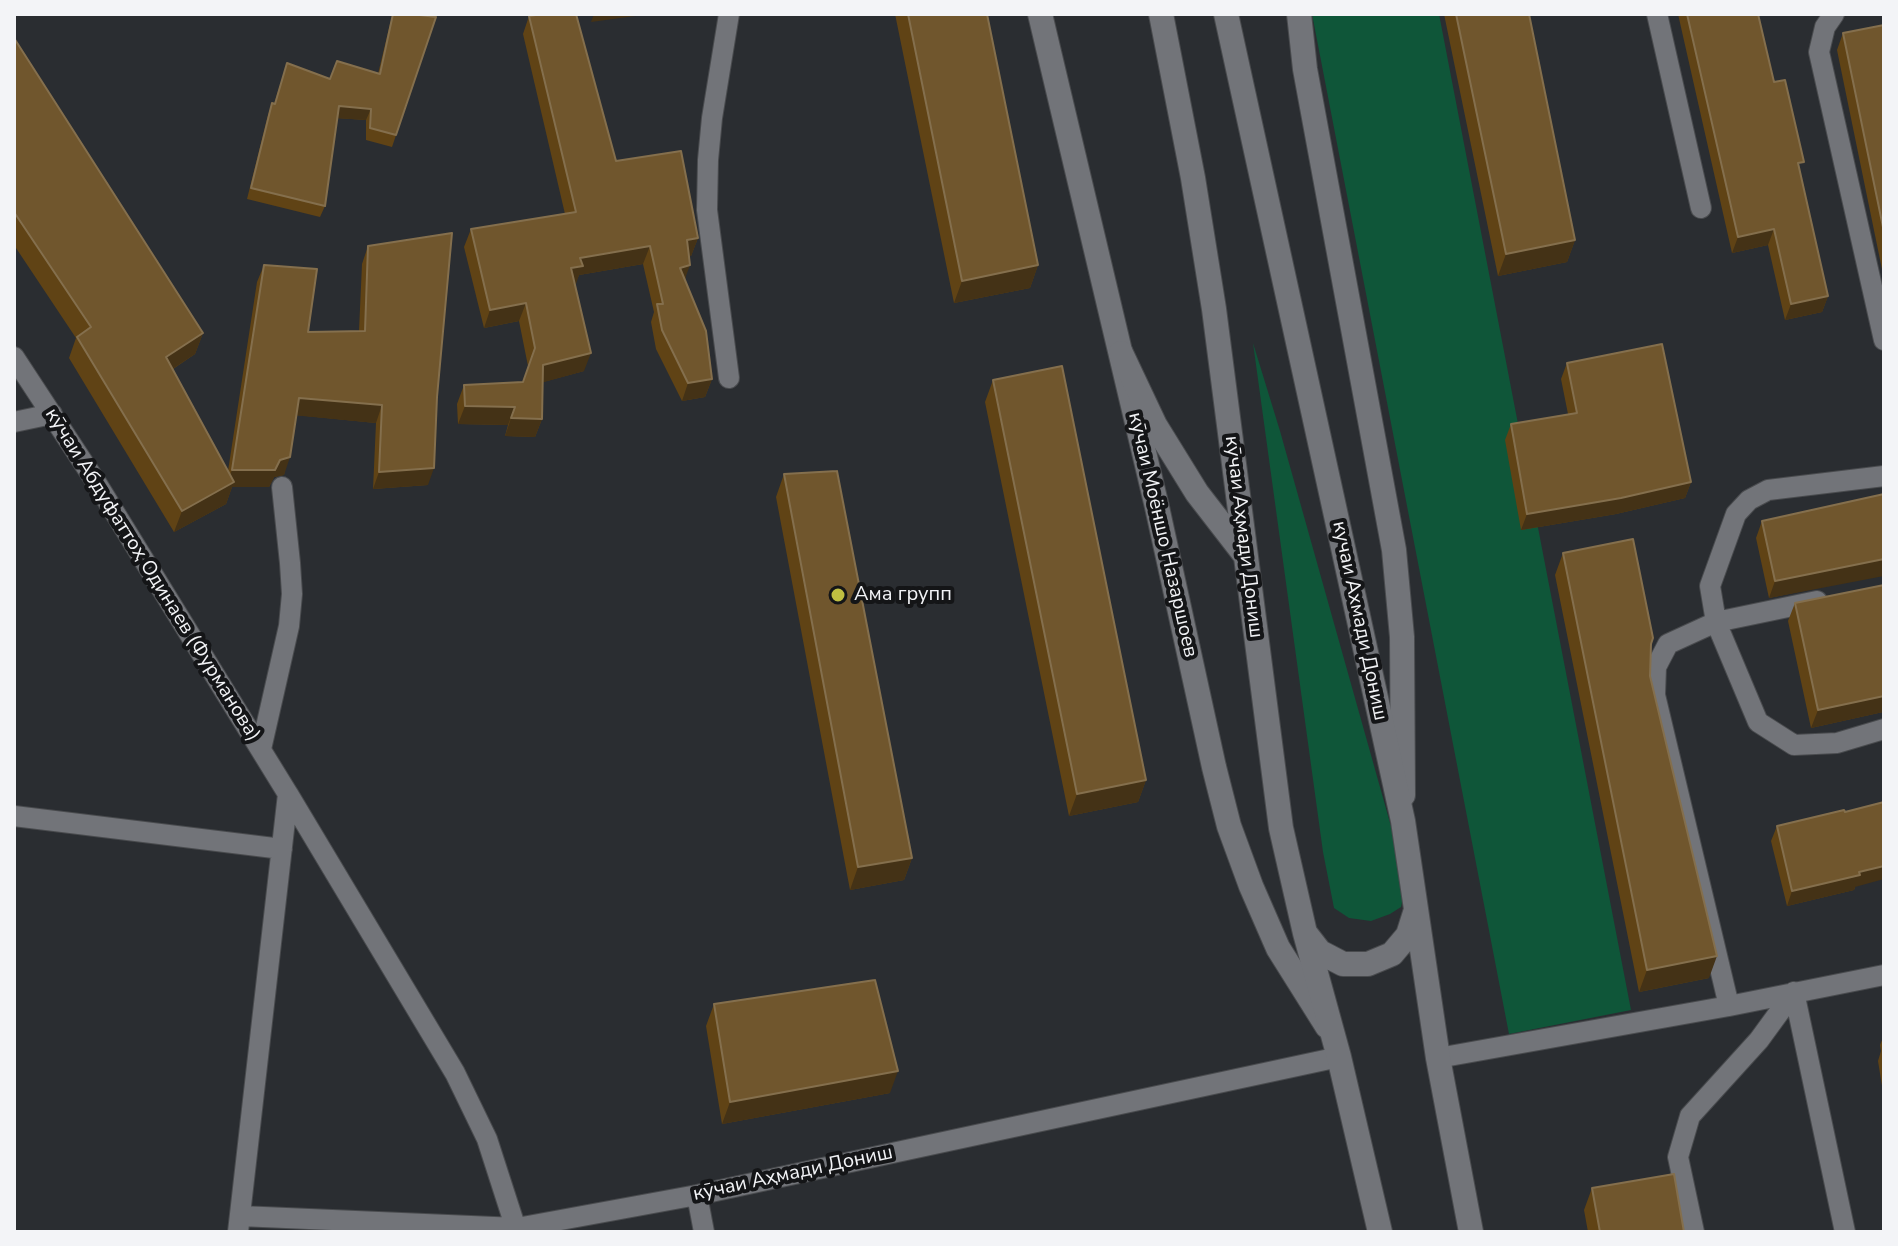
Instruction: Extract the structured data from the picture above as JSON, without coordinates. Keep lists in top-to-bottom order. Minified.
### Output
{"streets":{"street":["кӯчаи Моёншо Назаршоев","кӯчаи Аҳмади Дониш","кучаи Ахмади Дониш"],"lane":["кӯчаи Абдуфаттоҳ Одинаев (Фурманова)"]},"crossings":[["кӯчаи Моёншо Назаршоев","кӯчаи Аҳмади Дониш"],["кӯчаи Аҳмади Дониш","кӯчаи Абдуфаттоҳ Одинаев (Фурманова)"]],"places":["Ама групп"]}
